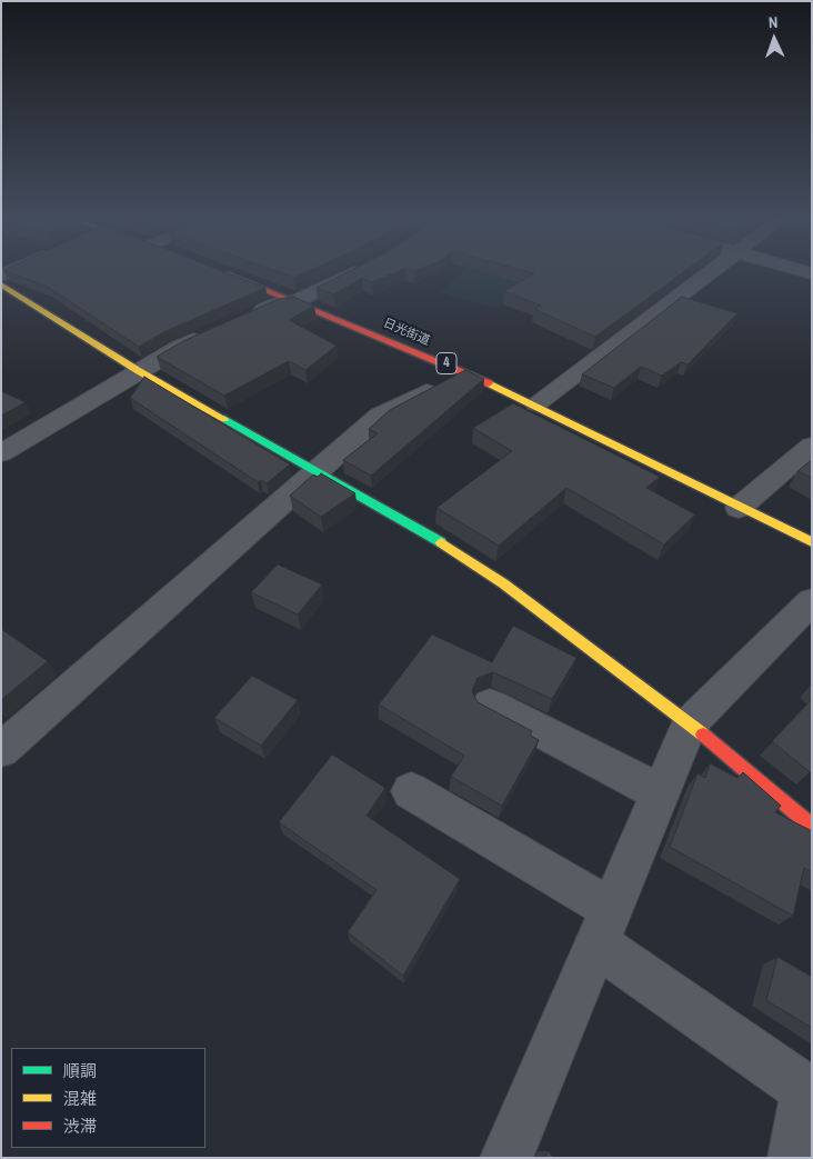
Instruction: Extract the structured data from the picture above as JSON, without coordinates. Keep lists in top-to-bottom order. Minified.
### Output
{"streets":{"main road":["日光街道","4"]},"legend":["順調","混雑","渋滞"],"north":"top"}
